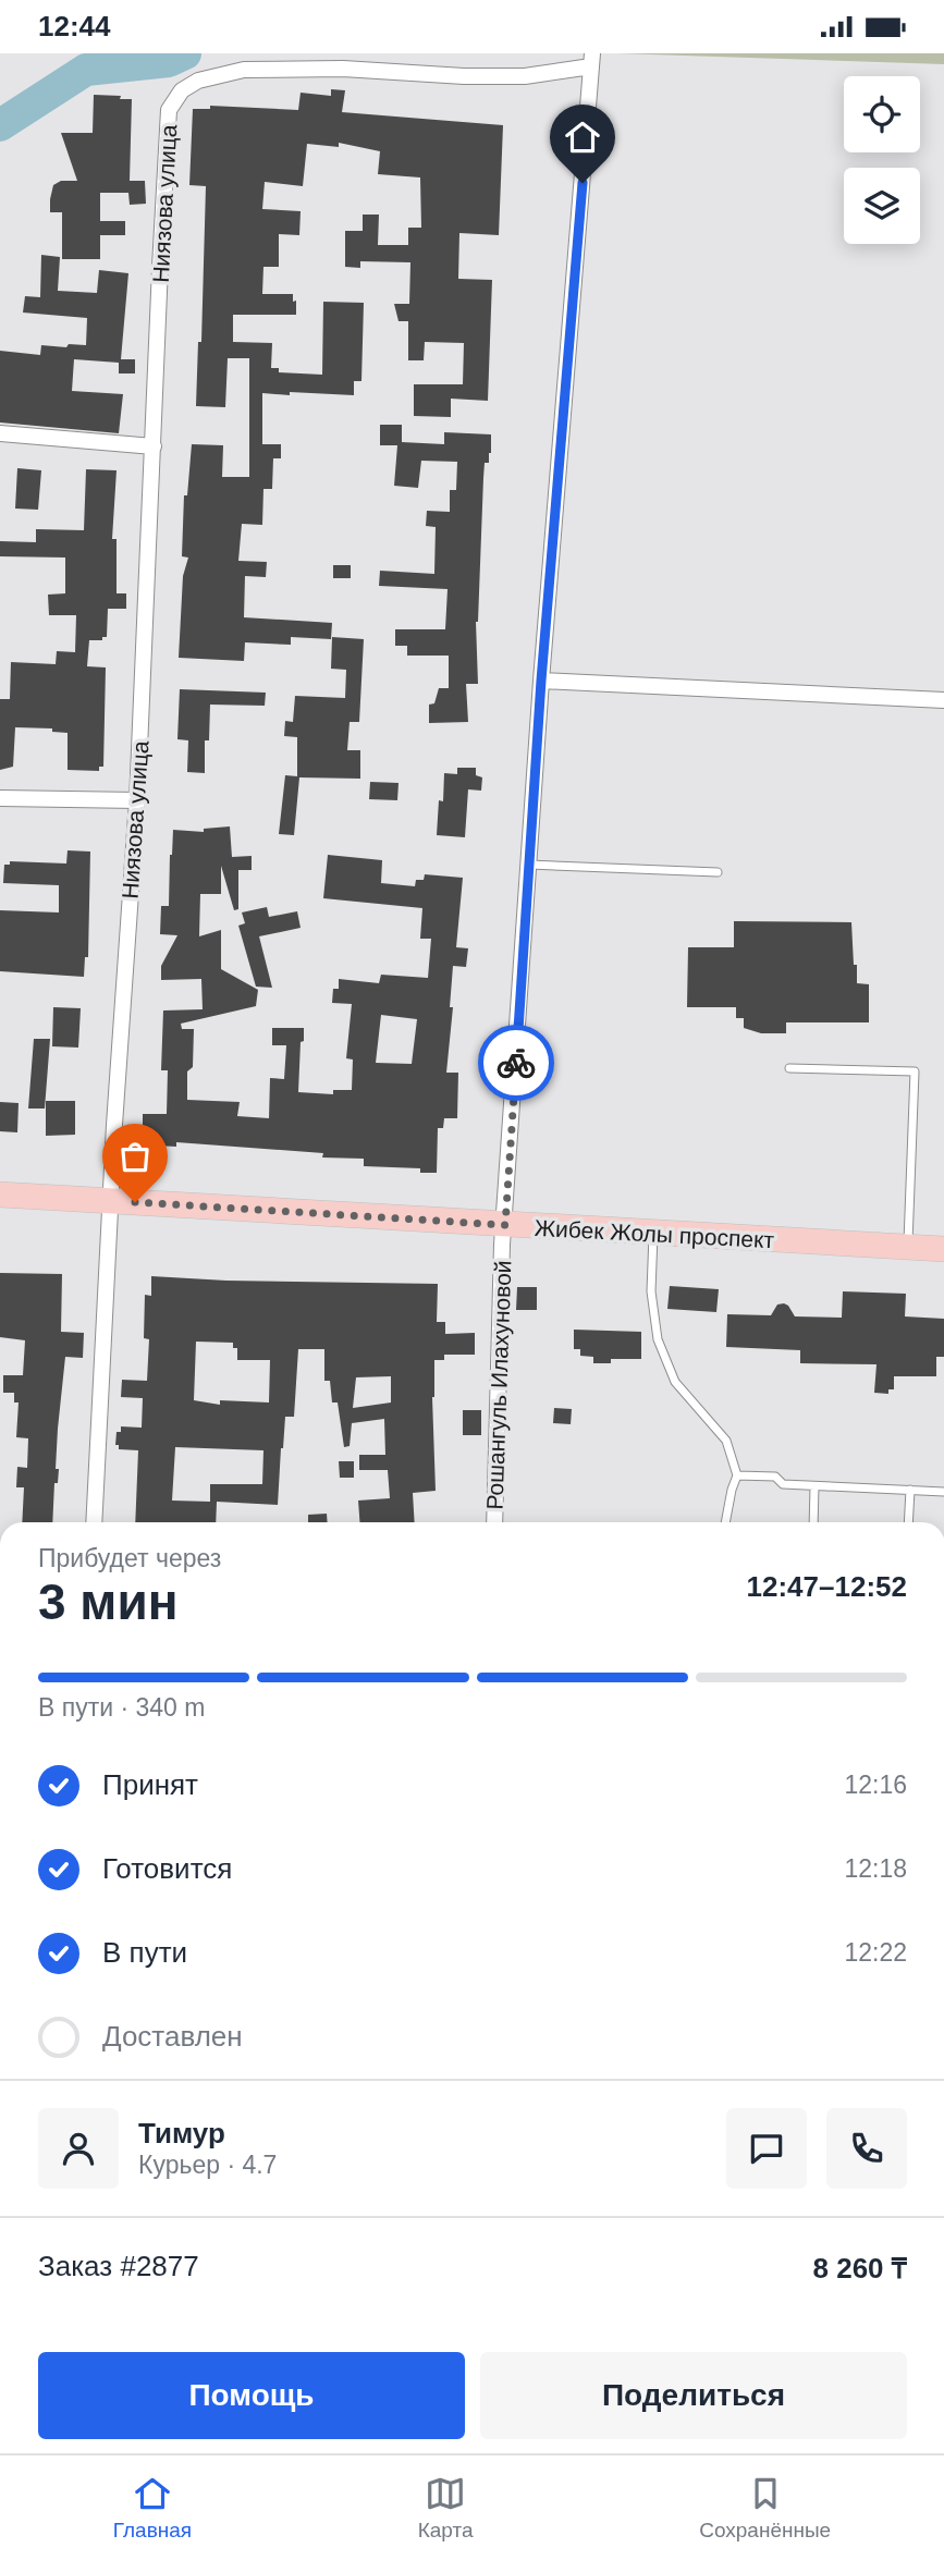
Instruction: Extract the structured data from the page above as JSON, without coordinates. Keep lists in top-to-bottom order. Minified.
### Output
{"streets":{"highway":["Жибек Жолы проспект"],"street":["Ниязова улица","Рошангуль Илахуновой"]},"crossings":[["Ниязова улица","Жибек Жолы проспект"],["Ниязова улица","Рошангуль Илахуновой"],["Жибек Жолы проспект","Рошангуль Илахуновой"]],"page":{"status":"12:44","heading":["3 мин","Прибудет через","12:47–12:52"],"panel":["Тимур","Курьер · 4.7","Заказ #2877","8 260 ₸"],"bar":"В пути · 340 m","list":[["Принят","12:16"],["Готовится","12:18"],["В пути","12:22"],"Доставлен"],"buttons":["Помощь","Поделиться"],"tabs":["Главная","Карта","Сохранённые"]}}
